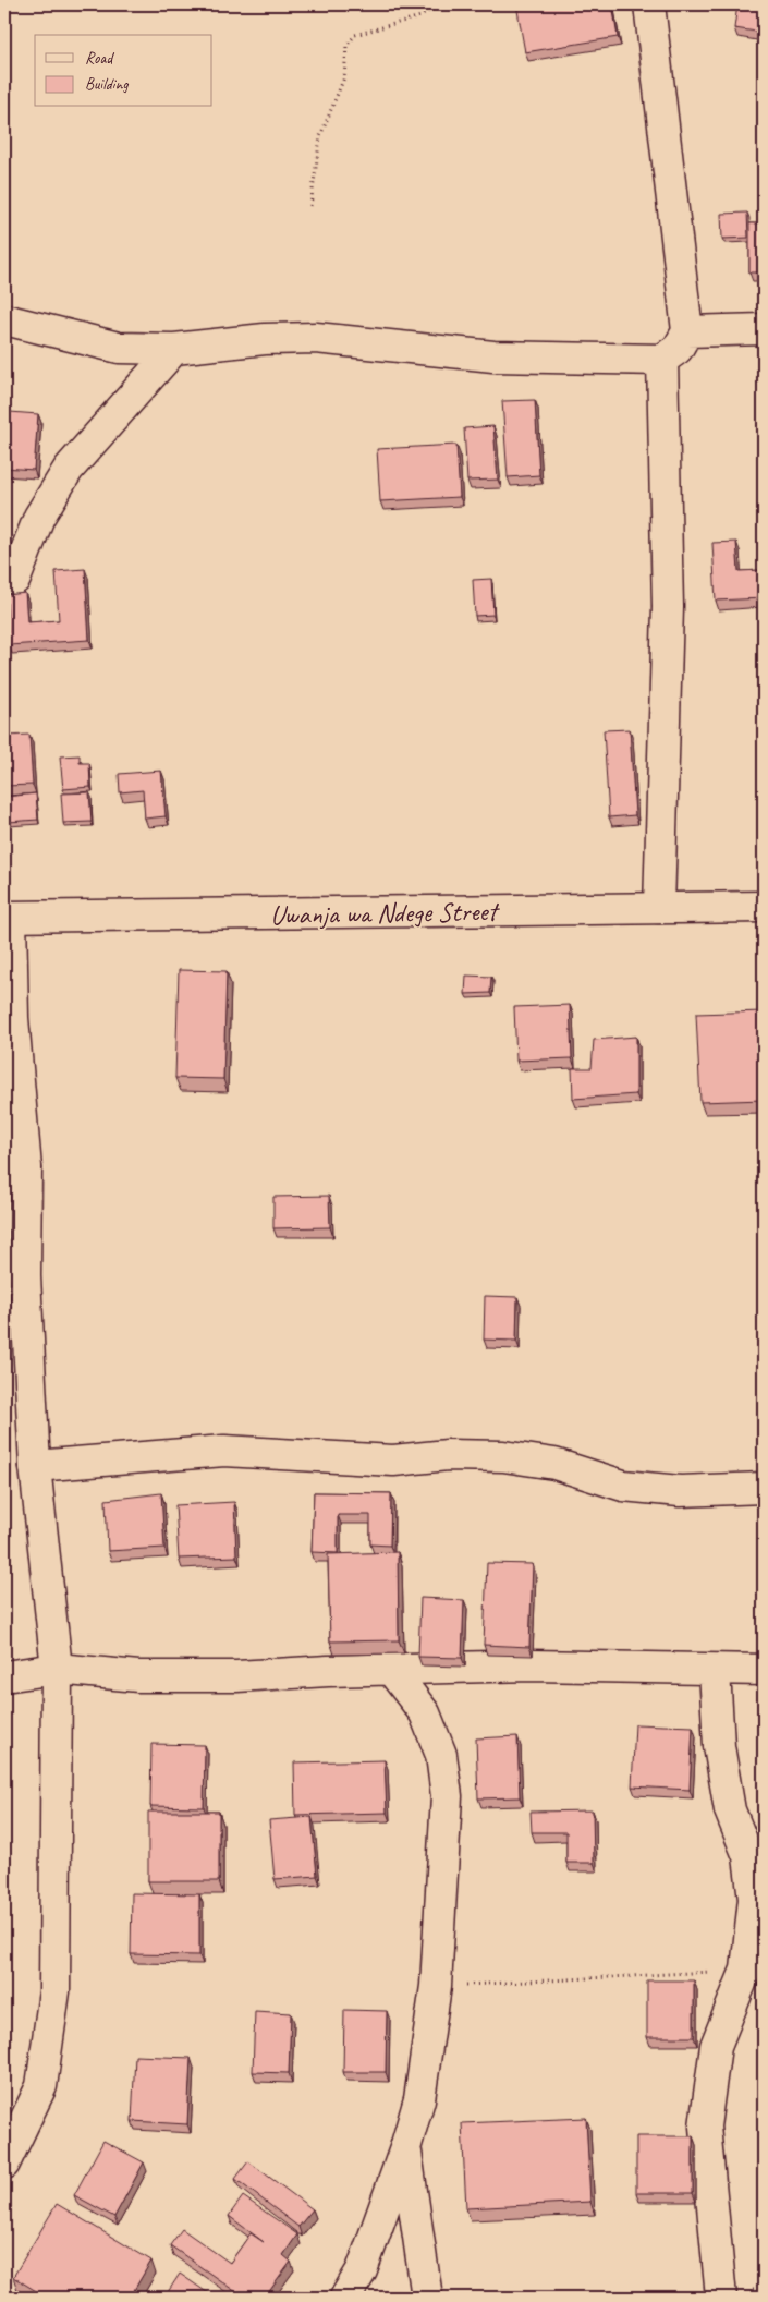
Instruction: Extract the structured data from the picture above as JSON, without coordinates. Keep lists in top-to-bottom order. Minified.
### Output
{"streets":{"street":["Uwanja wa Ndege Street"]},"legend":["Road","Building"]}
